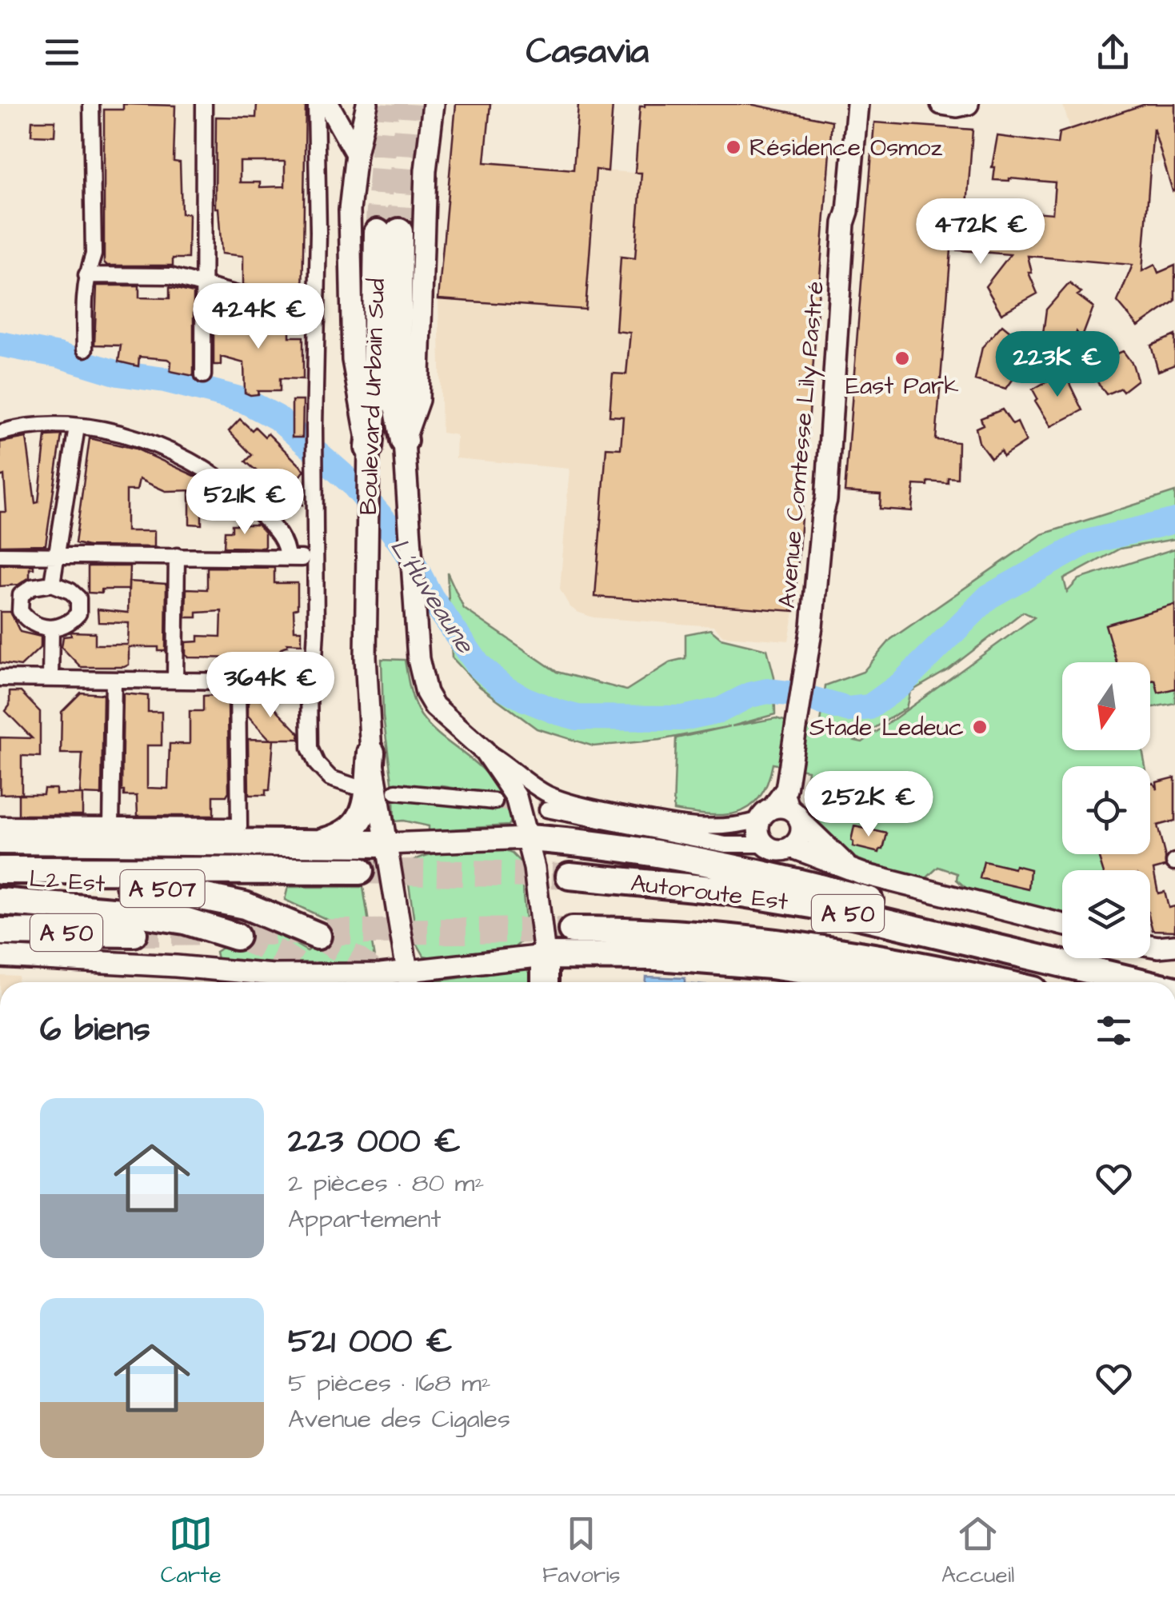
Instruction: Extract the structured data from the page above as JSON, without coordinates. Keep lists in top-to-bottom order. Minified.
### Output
{"streets":{"highway":["Boulevard Urbain Sud","L2 Est","A 507","Autoroute Est","A 50"],"main road":["Avenue Comtesse Lily Pastré"]},"water":["L'Huveaune"],"places":["Résidence Osmoz","East Park","Stade Ledeuc"],"north":"bottom","page":{"header":"Casavia","price":["472K €","424K €","223K €","521K €","364K €","252K €"],"heading":"6 biens","list":[{"name":"223 000 €","note":"2 pièces · 80 m² · Appartement"},{"name":"521 000 €","note":"5 pièces · 168 m² · Avenue des Cigales"}],"tabs":["Carte","Favoris","Accueil"]}}
